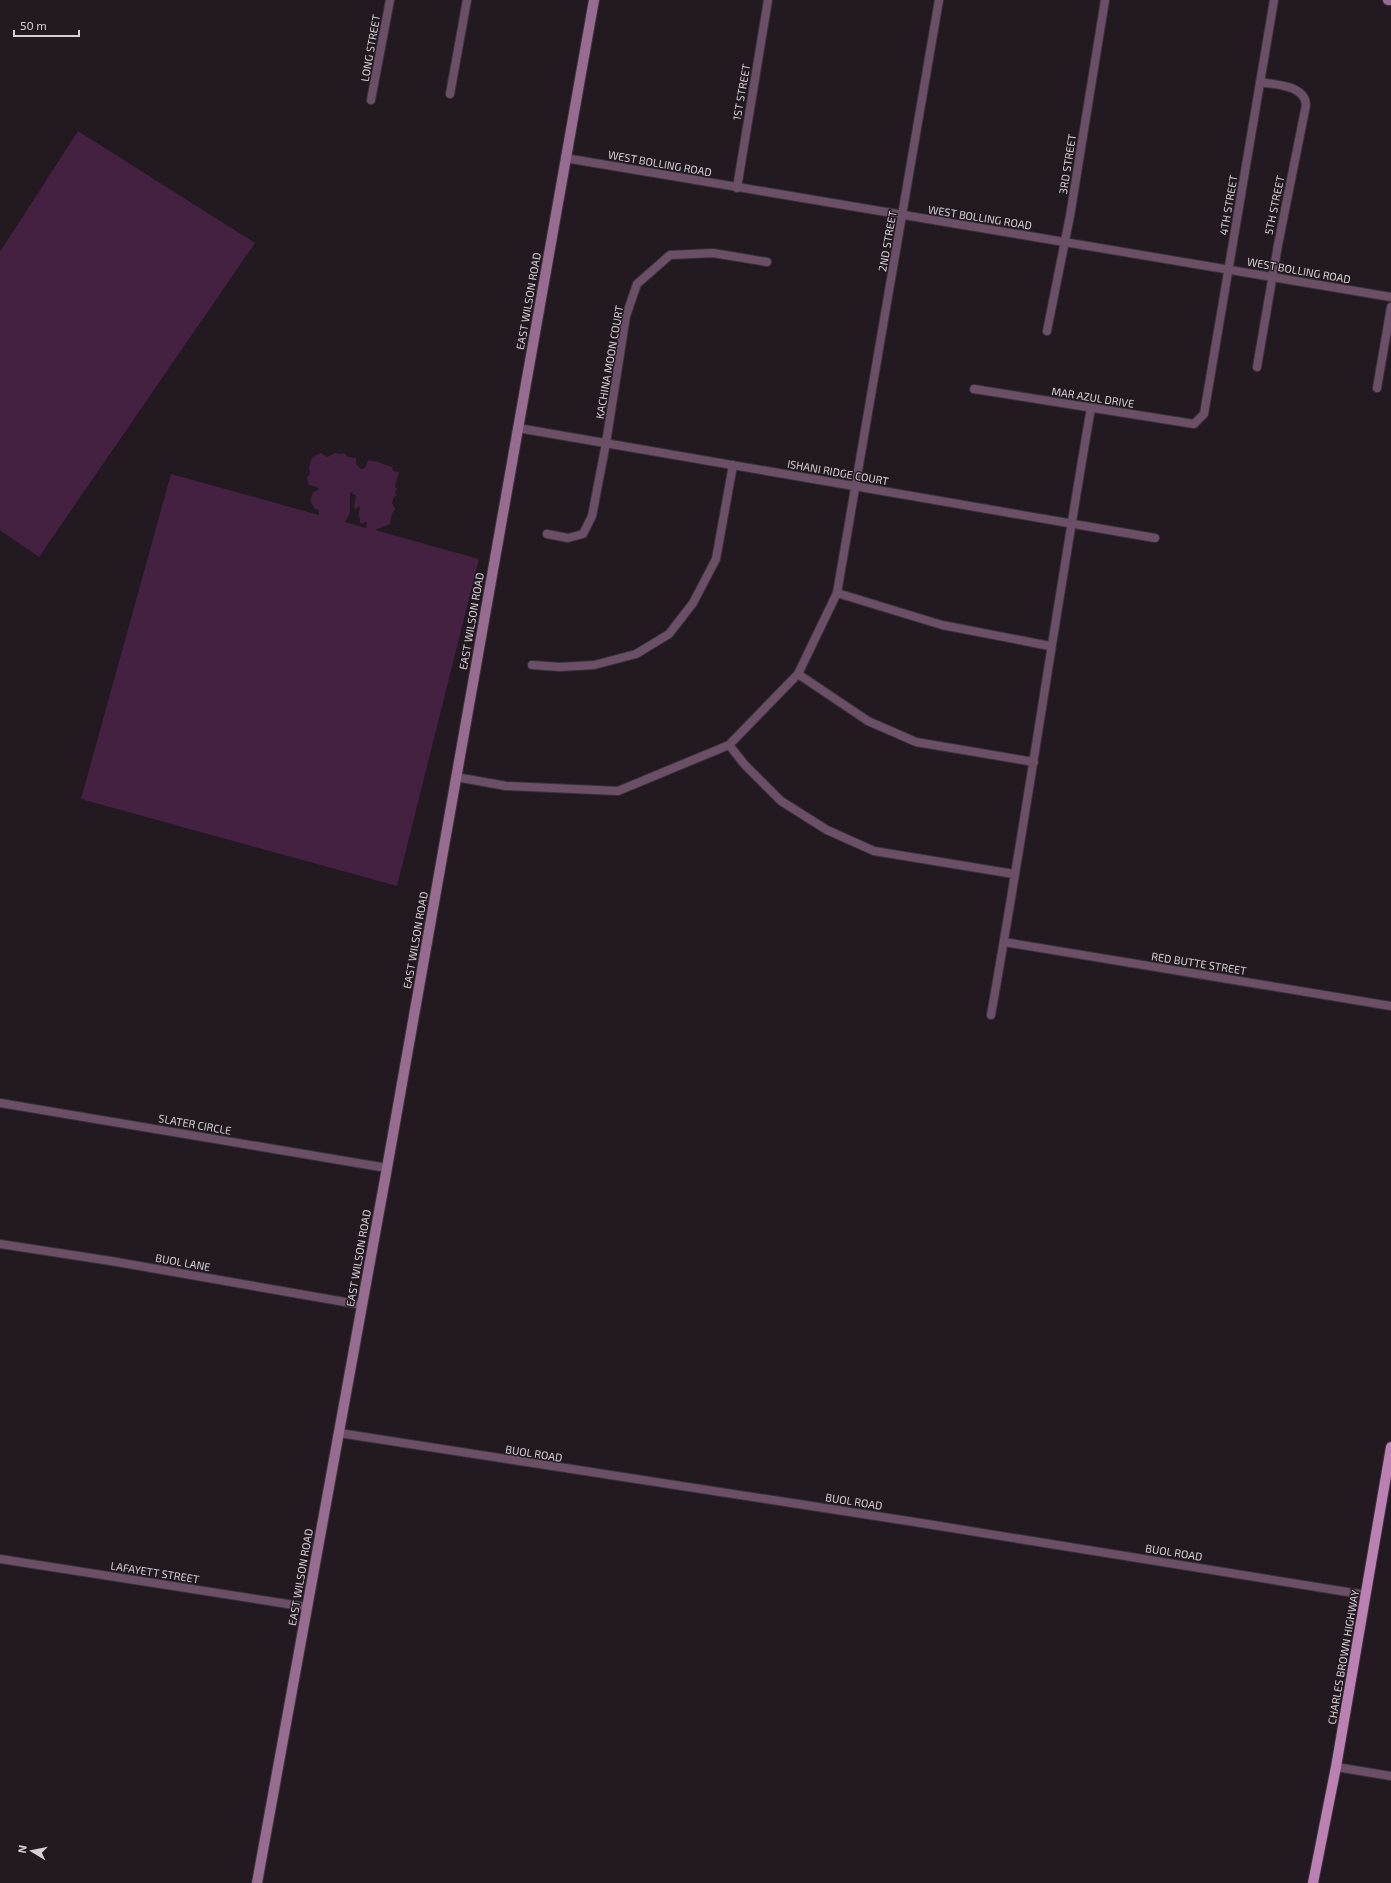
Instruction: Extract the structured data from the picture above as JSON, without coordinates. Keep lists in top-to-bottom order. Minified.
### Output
{"streets":{"main road":["CHARLES BROWN HIGHWAY"],"street":["LONG STREET","1ST STREET","WEST BOLLING ROAD","3RD STREET","4TH STREET","5TH STREET","2ND STREET","EAST WILSON ROAD","KACHINA MOON COURT","MAR AZUL DRIVE","ISHANI RIDGE COURT","RED BUTTE STREET","SLATER CIRCLE","BUOL LANE","BUOL ROAD","LAFAYETT STREET"]},"crossings":[["1ST STREET","WEST BOLLING ROAD"],["WEST BOLLING ROAD","3RD STREET"],["WEST BOLLING ROAD","4TH STREET"],["WEST BOLLING ROAD","5TH STREET"],["WEST BOLLING ROAD","2ND STREET"],["WEST BOLLING ROAD","EAST WILSON ROAD"],["4TH STREET","5TH STREET"],["4TH STREET","MAR AZUL DRIVE"],["2ND STREET","ISHANI RIDGE COURT"],["EAST WILSON ROAD","ISHANI RIDGE COURT"],["EAST WILSON ROAD","SLATER CIRCLE"],["EAST WILSON ROAD","BUOL LANE"],["EAST WILSON ROAD","BUOL ROAD"],["EAST WILSON ROAD","LAFAYETT STREET"],["KACHINA MOON COURT","ISHANI RIDGE COURT"],["BUOL ROAD","CHARLES BROWN HIGHWAY"]],"scale_bar":"50 m","north":"left"}
